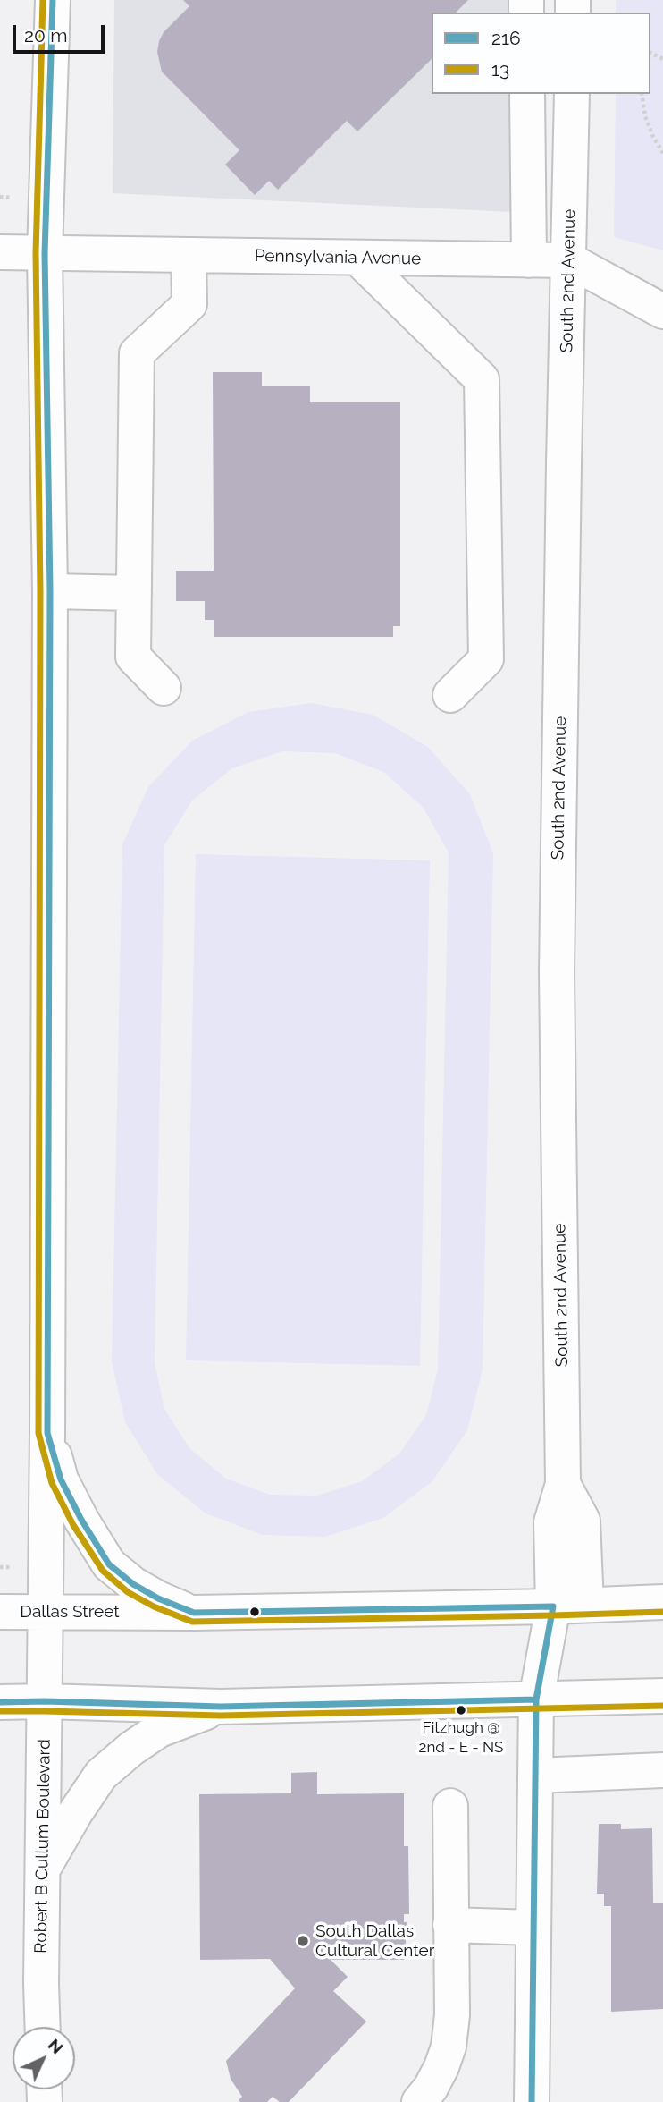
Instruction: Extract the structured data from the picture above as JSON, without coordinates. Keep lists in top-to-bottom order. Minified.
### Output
{"streets":{"main road":["Pennsylvania Avenue","South 2nd Avenue","Dallas Street","Robert B Cullum Boulevard"]},"crossings":[["Pennsylvania Avenue","South 2nd Avenue"],["Pennsylvania Avenue","Robert B Cullum Boulevard"],["South 2nd Avenue","Dallas Street"],["Dallas Street","Robert B Cullum Boulevard"]],"places":["Fitzhugh @ 2nd - E - NS","South Dallas Cultural Center"],"lines":["transit line 216","transit line 13"],"legend":["216","13"],"scale_bar":"20 m","north":"top right"}
